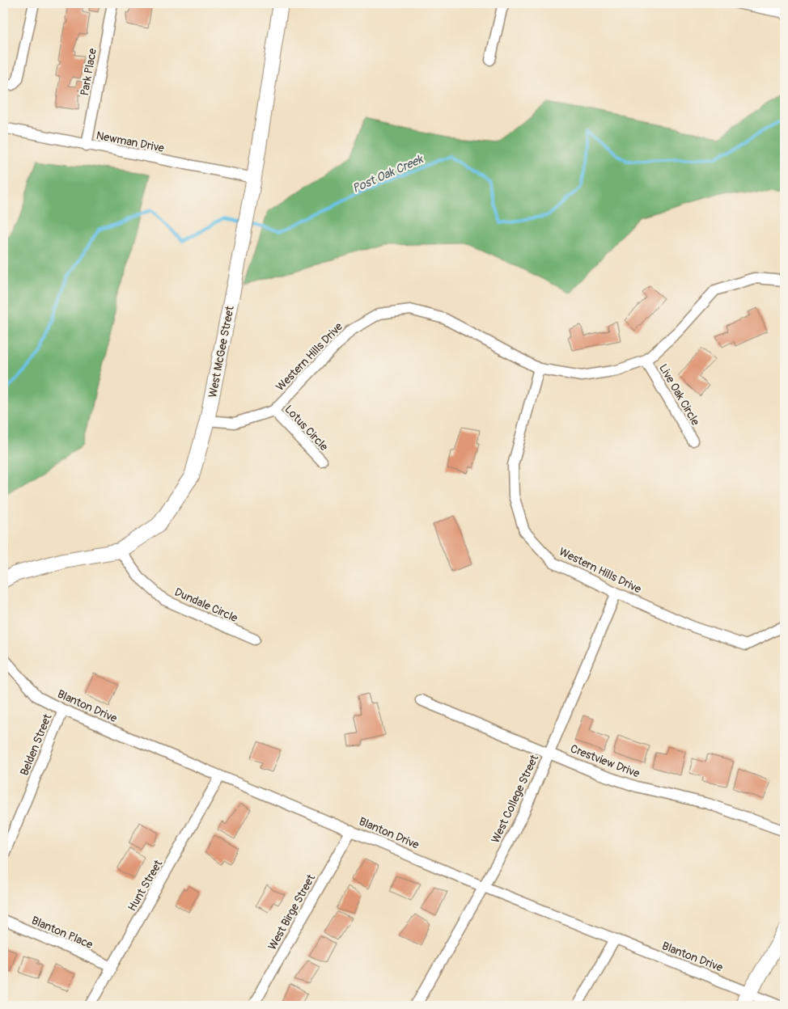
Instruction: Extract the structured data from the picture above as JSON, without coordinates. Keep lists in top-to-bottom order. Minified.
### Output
{"streets":{"street":["Park Place","Newman Drive","West McGee Street","Western Hills Drive","Live Oak Circle","Lotus Circle","Dundale Circle","Blanton Drive","Belden Street","Crestview Drive","West College Street","Hunt Street","West Birge Street","Blanton Place"]},"crossings":[["Park Place","Newman Drive"],["Newman Drive","West McGee Street"],["West McGee Street","Western Hills Drive"],["West McGee Street","Dundale Circle"],["Western Hills Drive","Live Oak Circle"],["Western Hills Drive","Lotus Circle"],["Western Hills Drive","West College Street"],["Blanton Drive","Belden Street"],["Blanton Drive","West College Street"],["Blanton Drive","Hunt Street"],["Blanton Drive","West Birge Street"],["Crestview Drive","West College Street"],["Hunt Street","Blanton Place"]],"water":["Post Oak Creek"]}
